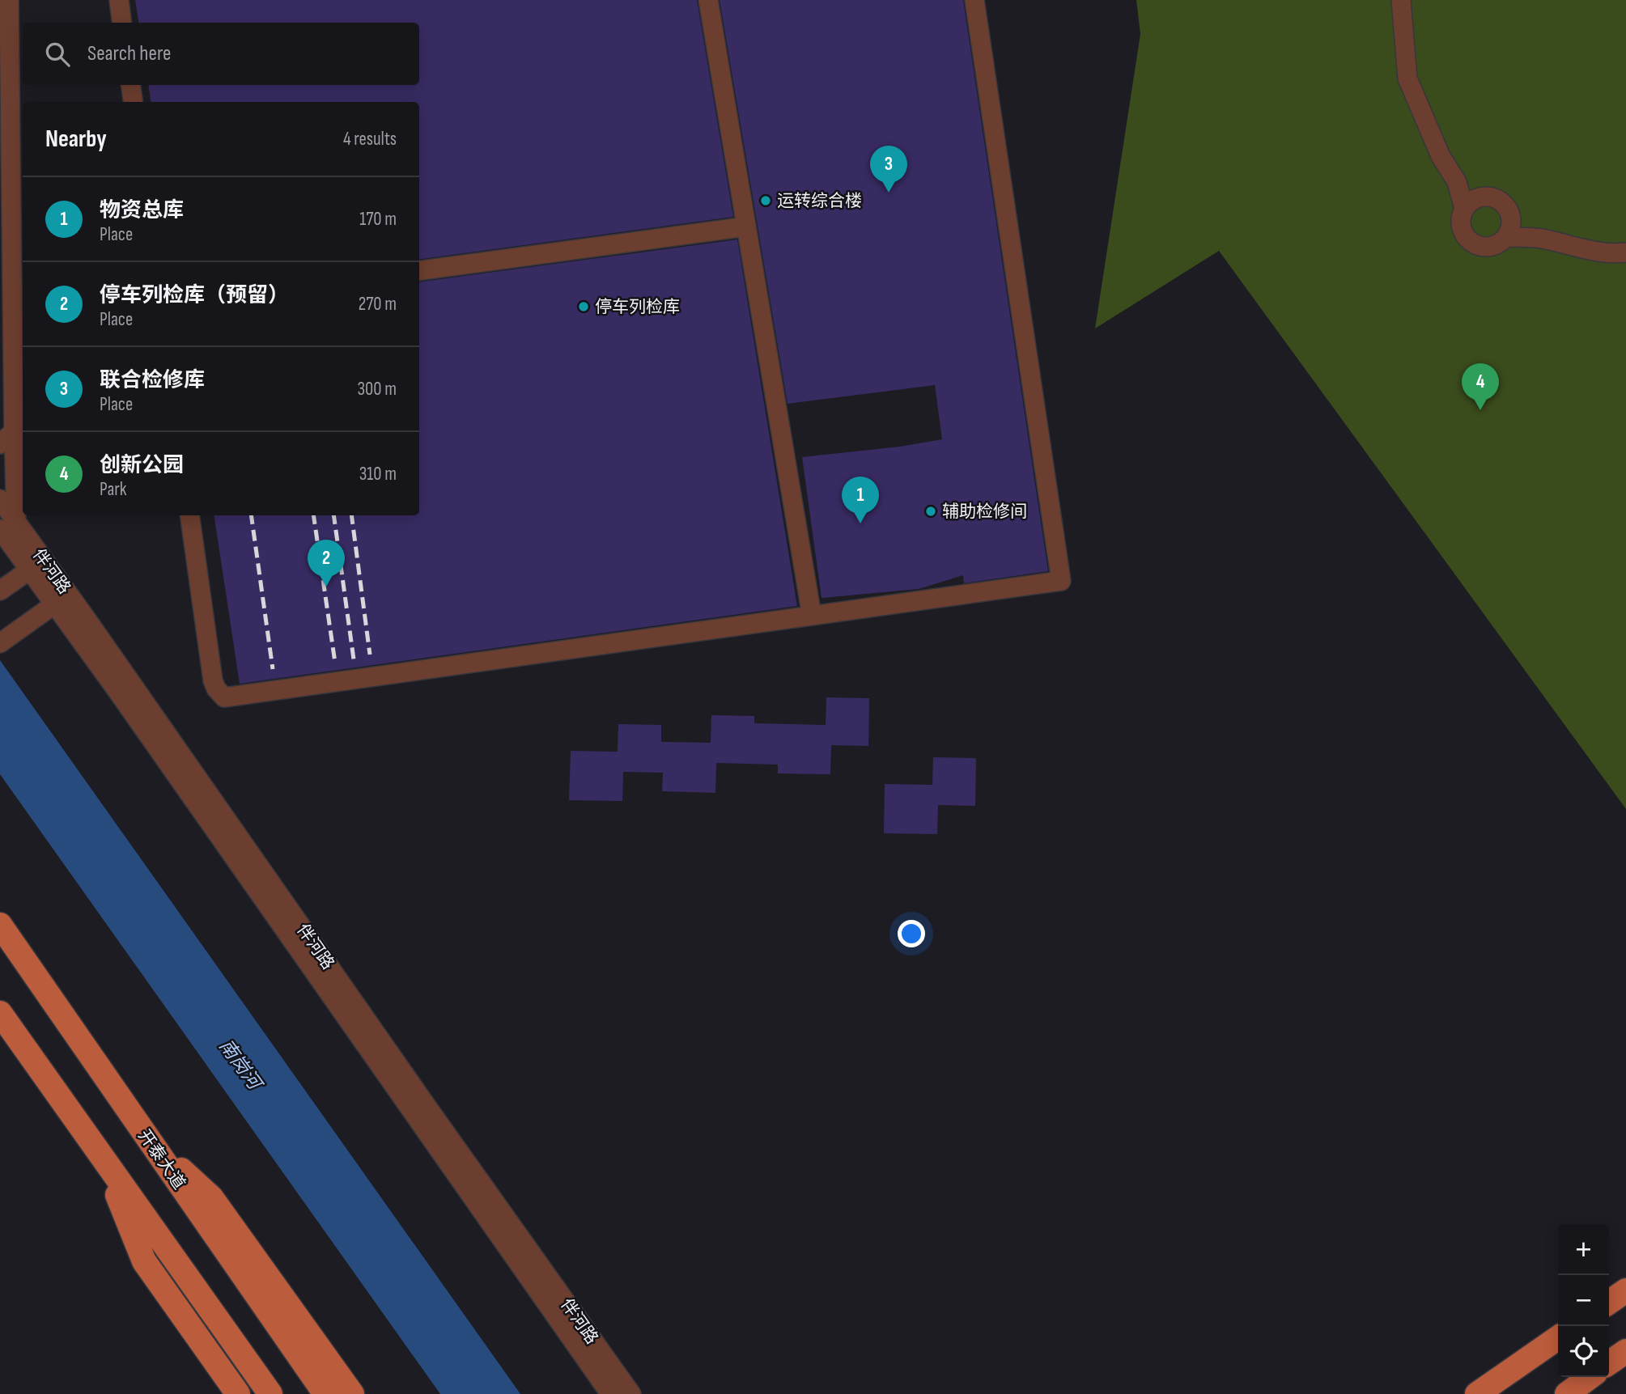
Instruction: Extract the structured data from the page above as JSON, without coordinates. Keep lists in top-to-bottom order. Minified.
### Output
{"streets":{"main road":["开泰大道"],"street":["伴河路"]},"water":["南岗河"],"places":["运转综合楼","停车列检库","辅助检修间"],"page":{"search":"Search here","heading":["Nearby","4 results"],"pins":["3","4","1","2"],"list":[{"mark":"1","name":"物资总库","note":"Place","value":"170 m"},{"mark":"2","name":"停车列检库（预留）","note":"Place","value":"270 m"},{"mark":"3","name":"联合检修库","note":"Place","value":"300 m"},{"mark":"4","name":"创新公园","note":"Park","value":"310 m"}],"map_buttons":["+","−"]}}
